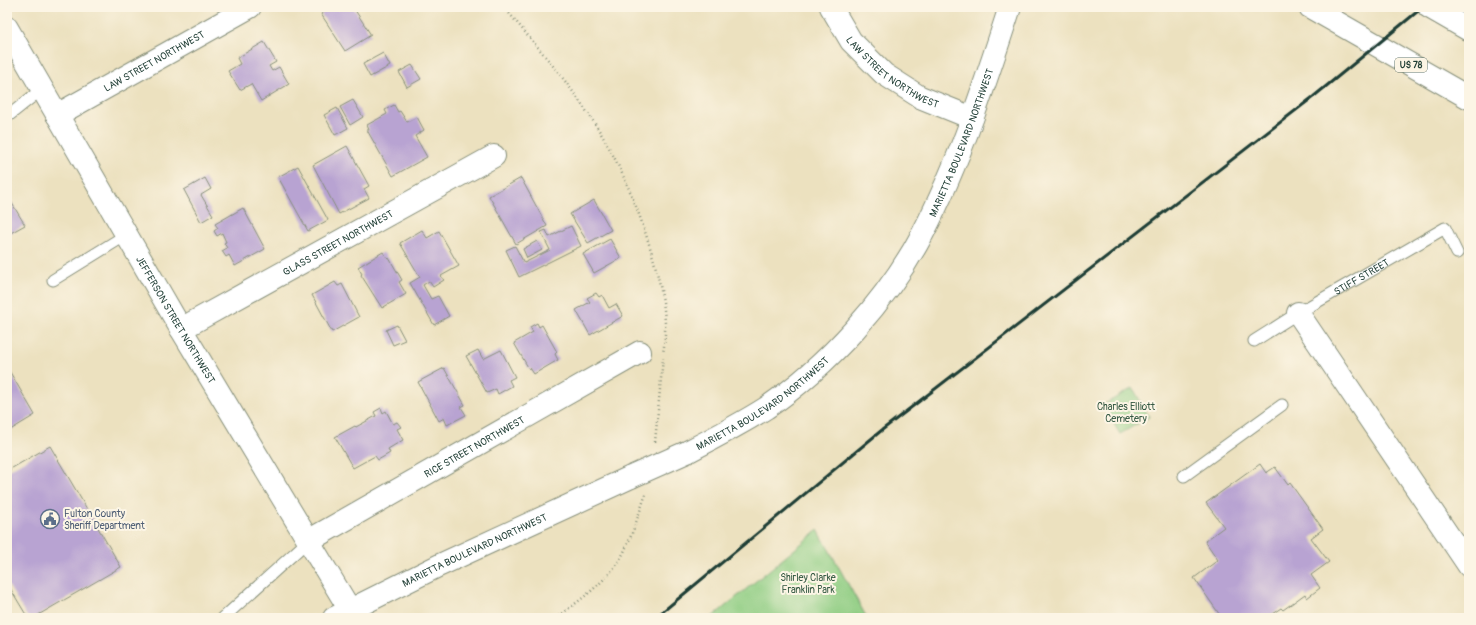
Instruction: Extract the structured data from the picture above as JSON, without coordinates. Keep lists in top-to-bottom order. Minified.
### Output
{"streets":{"street":["LAW STREET NORTHWEST","US 78","MARIETTA BOULEVARD NORTHWEST","GLASS STREET NORTHWEST","JEFFERSON STREET NORTHWEST","RICE STREET NORTHWEST"],"lane":["STIFF STREET"]},"crossings":[["LAW STREET NORTHWEST","MARIETTA BOULEVARD NORTHWEST"],["LAW STREET NORTHWEST","JEFFERSON STREET NORTHWEST"],["MARIETTA BOULEVARD NORTHWEST","JEFFERSON STREET NORTHWEST"],["GLASS STREET NORTHWEST","JEFFERSON STREET NORTHWEST"],["JEFFERSON STREET NORTHWEST","RICE STREET NORTHWEST"]],"parks":["Charles Elliott Cemetery","Shirley Clarke Franklin Park"],"places":{"public building":["Fulton County Sheriff Department"]}}
